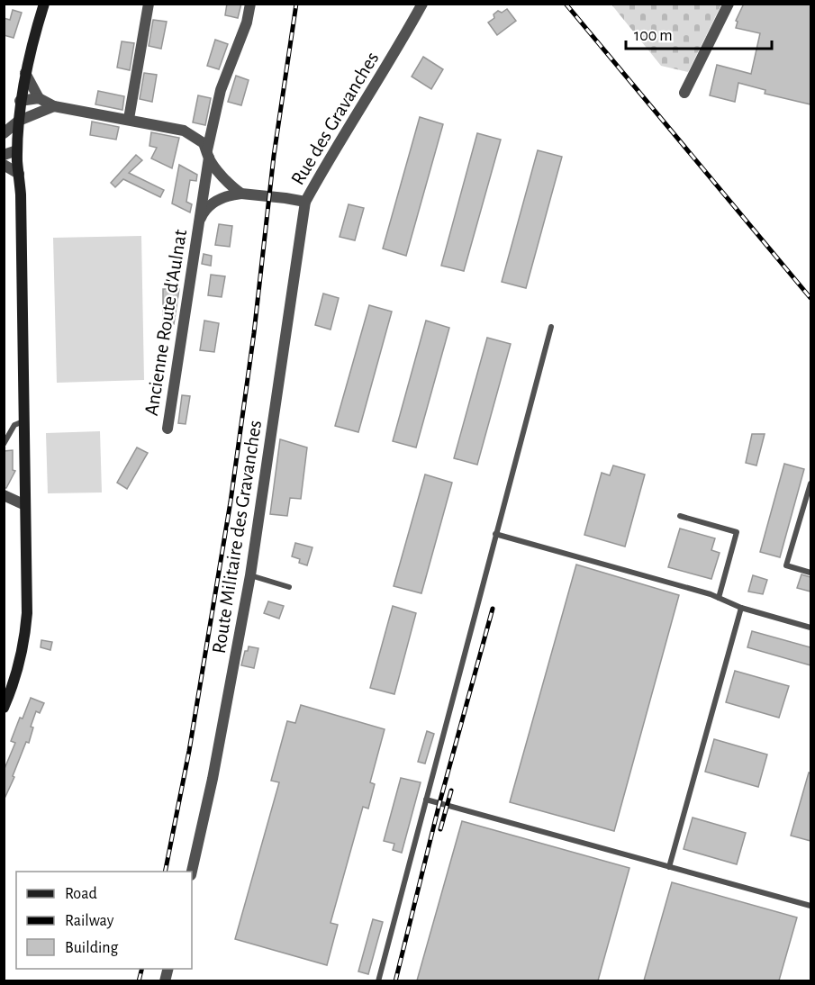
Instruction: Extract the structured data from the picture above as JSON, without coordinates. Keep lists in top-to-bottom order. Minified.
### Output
{"streets":{"street":["Rue des Gravanches","Ancienne Route d'Aulnat","Route Militaire des Gravanches"]},"crossings":[["Rue des Gravanches","Ancienne Route d'Aulnat"],["Rue des Gravanches","Route Militaire des Gravanches"]],"legend":["Road","Railway","Building"],"scale_bar":"100 m"}
